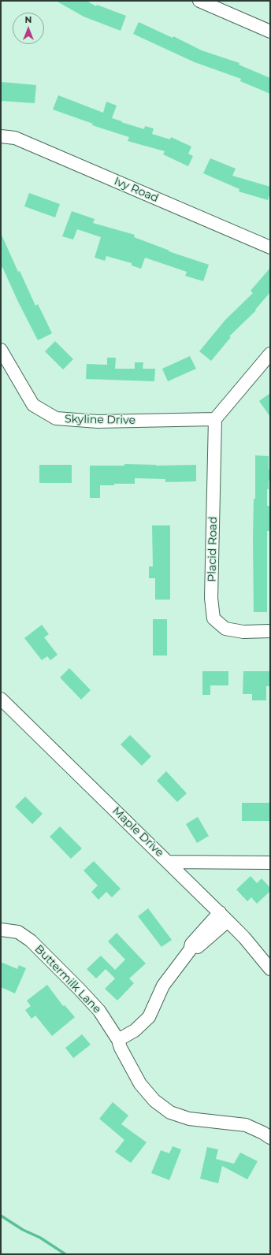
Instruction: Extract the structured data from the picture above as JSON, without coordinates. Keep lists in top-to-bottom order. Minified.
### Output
{"streets":{"street":["Ivy Road","Skyline Drive","Placid Road","Maple Drive","Buttermilk Lane"]},"crossings":[["Skyline Drive","Placid Road"]],"north":"top"}
